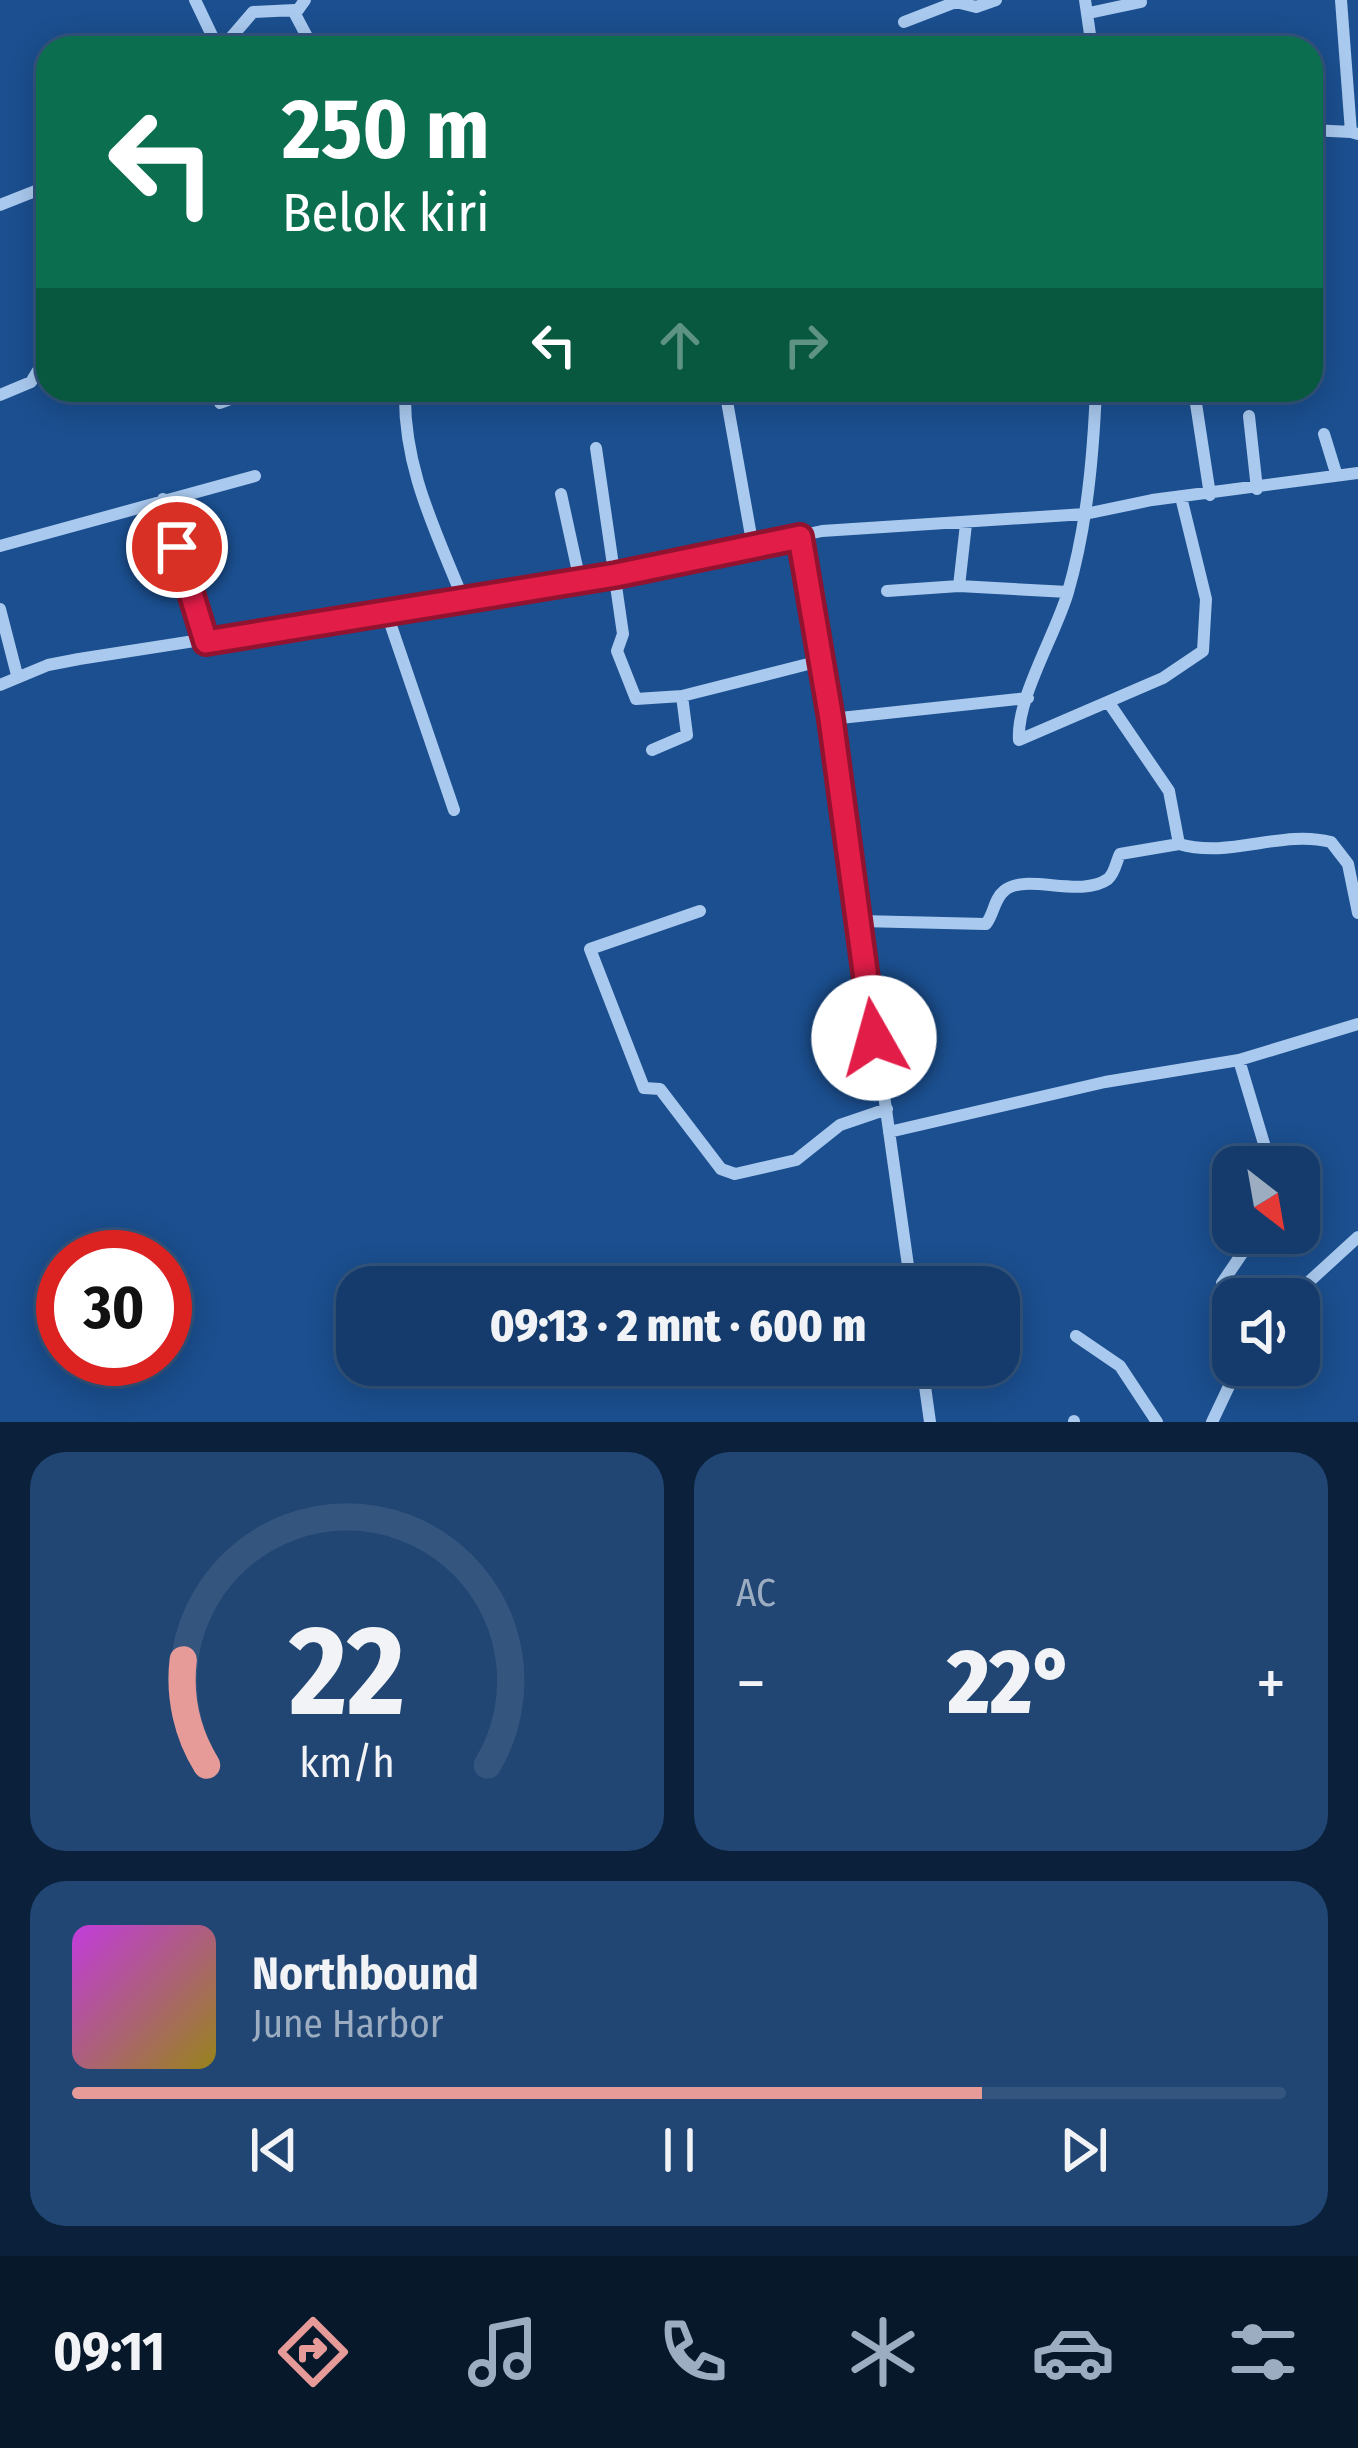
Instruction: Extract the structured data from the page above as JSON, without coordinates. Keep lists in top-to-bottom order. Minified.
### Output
{"north":"bottom right","page":{"turn":["250 m","Belok kiri"],"limit":"30","trip":"09:13 · 2 mnt · 600 m","tile":"AC","heat":["−","22°","+"],"song":["Northbound","June Harbor"],"tabs":"09:11","gauge":["22","km/h"]}}
